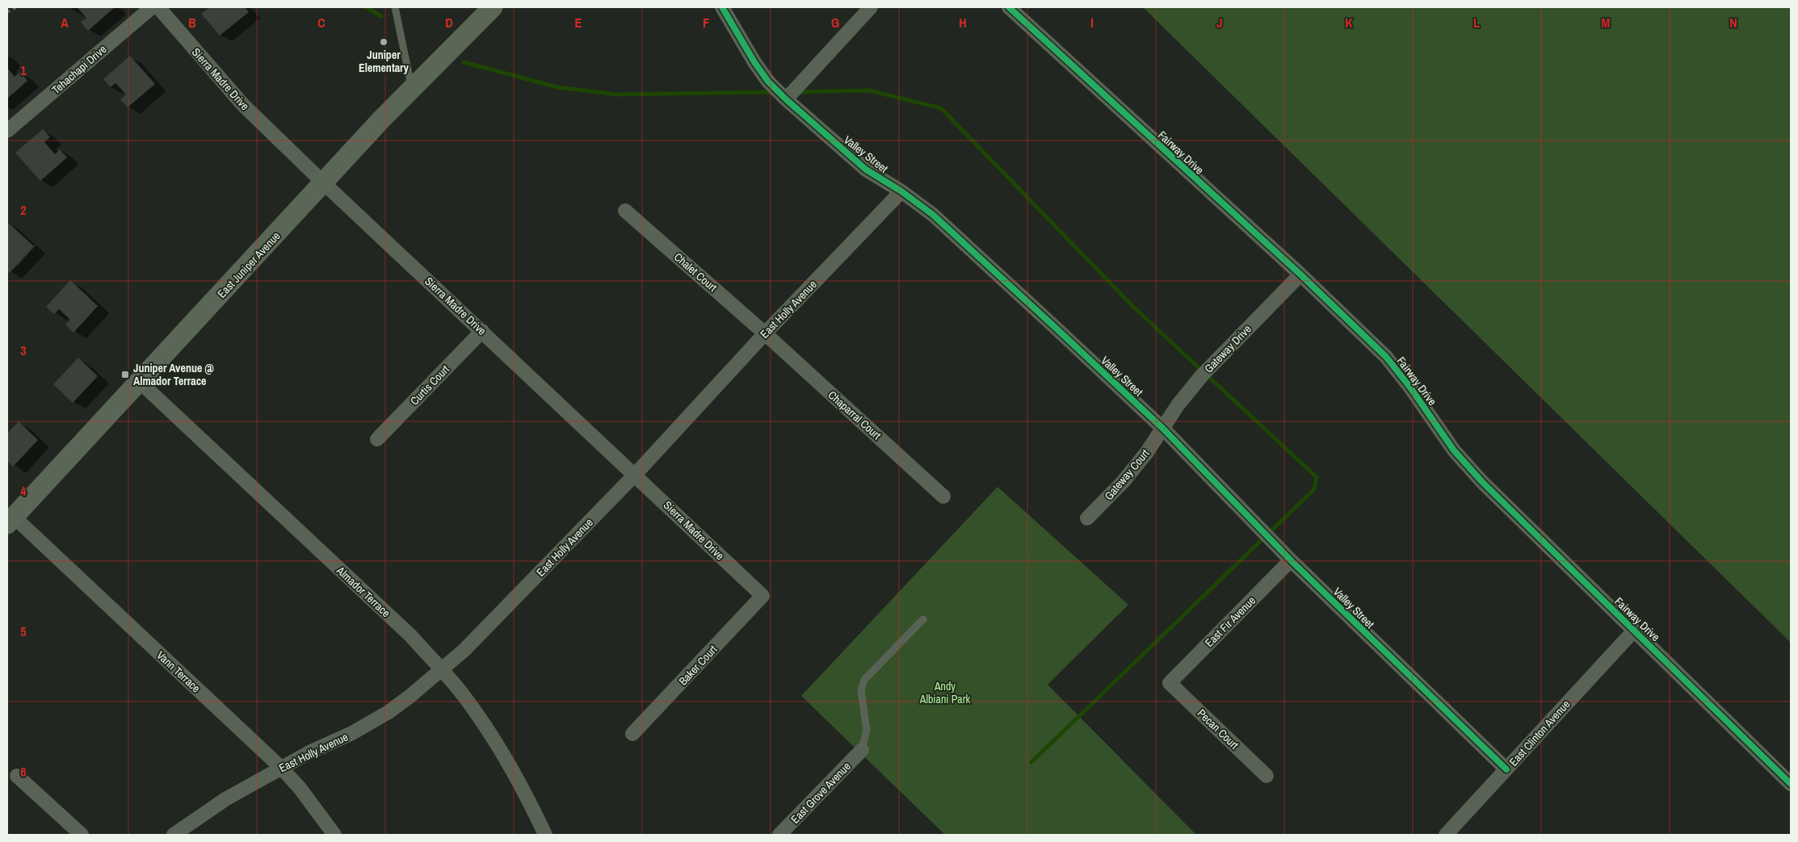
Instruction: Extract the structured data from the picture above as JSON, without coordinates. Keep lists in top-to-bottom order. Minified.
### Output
{"streets":{"street":["Tehachapi Drive","Sierra Madre Drive","Fairway Drive","Valley Street","East Juniper Avenue","Chalet Court","East Holly Avenue","Gateway Drive","Curtis Court","Chaparral Court","Gateway Court","Almador Terrace","East Fir Avenue","Baker Court","Vann Terrace","Pecan Court","East Clinton Avenue","East Grove Avenue"]},"crossings":[["Sierra Madre Drive","East Juniper Avenue"],["Sierra Madre Drive","East Holly Avenue"],["Sierra Madre Drive","Curtis Court"],["Sierra Madre Drive","Baker Court"],["Fairway Drive","Gateway Drive"],["Fairway Drive","East Clinton Avenue"],["Valley Street","East Holly Avenue"],["Valley Street","Gateway Drive"],["Valley Street","Gateway Court"],["Valley Street","East Fir Avenue"],["Valley Street","East Clinton Avenue"],["East Juniper Avenue","Almador Terrace"],["East Juniper Avenue","Vann Terrace"],["Chalet Court","East Holly Avenue"],["Chalet Court","Chaparral Court"],["East Holly Avenue","Chaparral Court"],["East Holly Avenue","Almador Terrace"],["East Holly Avenue","Vann Terrace"],["Gateway Drive","Gateway Court"],["East Fir Avenue","Pecan Court"]],"parks":["Andy Albiani Park"],"places":{"other":["Juniper Elementary"],"transit":["Juniper Avenue @ Almador Terrace"]},"grid":{"columns":["A","B","C","D","E","F","G","H","I","J","K","L","M","N"],"rows":["1","2","3","4","5","6"]}}
